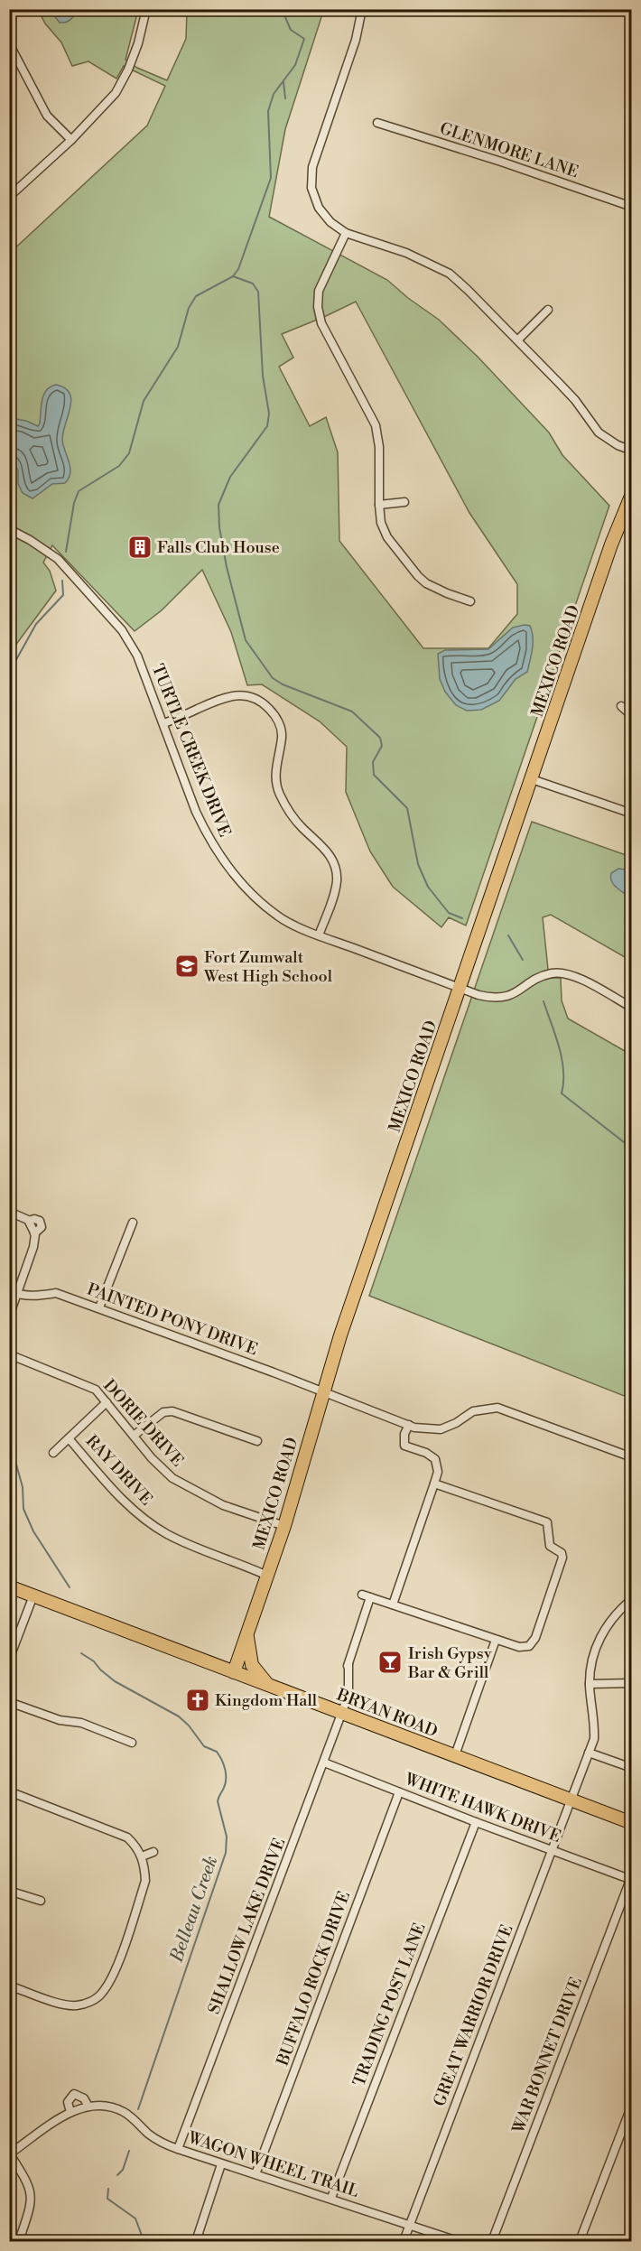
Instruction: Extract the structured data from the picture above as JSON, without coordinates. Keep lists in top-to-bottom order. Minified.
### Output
{"streets":{"main road":["MEXICO ROAD","BRYAN ROAD"],"street":["GLENMORE LANE","TURTLE CREEK DRIVE","PAINTED PONY DRIVE","DORIE DRIVE","RAY DRIVE","WHITE HAWK DRIVE","SHALLOW LAKE DRIVE","BUFFALO ROCK DRIVE","TRADING POST LANE","GREAT WARRIOR DRIVE","WAR BONNET DRIVE","WAGON WHEEL TRAIL"]},"crossings":[["MEXICO ROAD","TURTLE CREEK DRIVE"],["MEXICO ROAD","PAINTED PONY DRIVE"],["MEXICO ROAD","DORIE DRIVE"],["MEXICO ROAD","RAY DRIVE"],["MEXICO ROAD","BRYAN ROAD"],["BRYAN ROAD","SHALLOW LAKE DRIVE"],["BRYAN ROAD","GREAT WARRIOR DRIVE"],["WHITE HAWK DRIVE","SHALLOW LAKE DRIVE"],["WHITE HAWK DRIVE","BUFFALO ROCK DRIVE"],["WHITE HAWK DRIVE","TRADING POST LANE"],["WHITE HAWK DRIVE","GREAT WARRIOR DRIVE"],["WHITE HAWK DRIVE","WAR BONNET DRIVE"],["SHALLOW LAKE DRIVE","WAGON WHEEL TRAIL"],["BUFFALO ROCK DRIVE","WAGON WHEEL TRAIL"],["TRADING POST LANE","WAGON WHEEL TRAIL"],["GREAT WARRIOR DRIVE","WAGON WHEEL TRAIL"]],"water":["Belleau Creek"],"places":{"building":["Falls Club House"],"school or university":["Fort Zumwalt West High School"],"bar":["Irish Gypsy Bar & Grill"],"church":["Kingdom Hall"]}}
